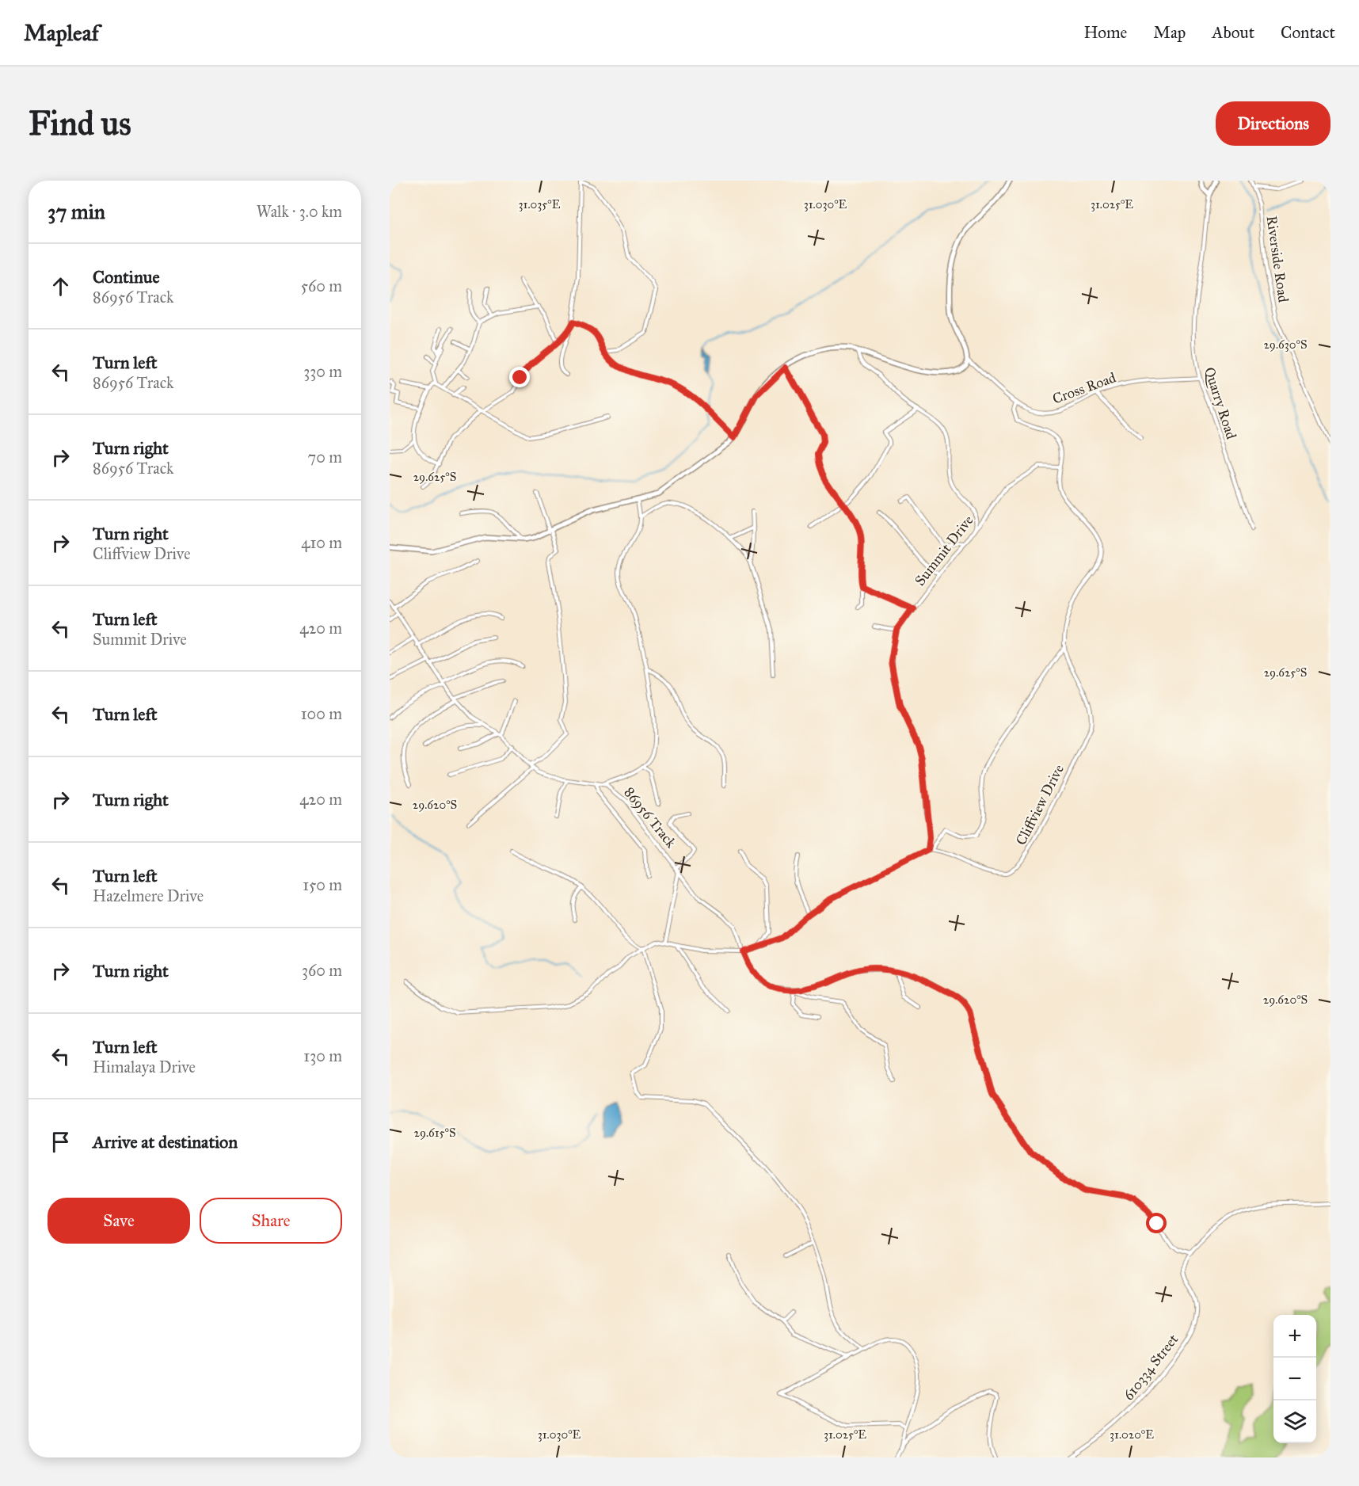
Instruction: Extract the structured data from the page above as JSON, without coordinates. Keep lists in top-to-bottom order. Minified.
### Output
{"streets":{"street":["Riverside Road","Cross Road","Quarry Road","Summit Drive","Cliffview Drive","86956 Track","610334 Street"]},"crossings":[["Cross Road","Quarry Road"],["Summit Drive","Cliffview Drive"],["86956 Track","610334 Street"]],"page":{"header":"Mapleaf","nav":["Home","Map","About","Contact"],"buttons":["Directions",["Save","Share"]],"title":"Find us","heading":["37 min","Walk · 3.0 km"],"list":[["Continue","86956 Track","560 m"],["Turn left","86956 Track","330 m"],["Turn right","86956 Track","70 m"],["Turn right","Cliffview Drive","410 m"],["Turn left","Summit Drive","420 m"],["Turn left","100 m"],["Turn right","420 m"],["Turn left","Hazelmere Drive","150 m"],["Turn right","360 m"],["Turn left","Himalaya Drive","130 m"],"Arrive at destination"],"map_buttons":["+","−"]},"coordinates":["31.035°E","31.030°E","31.025°E","29.630°S","29.625°S","29.620°S","29.615°S","31.020°E"]}
